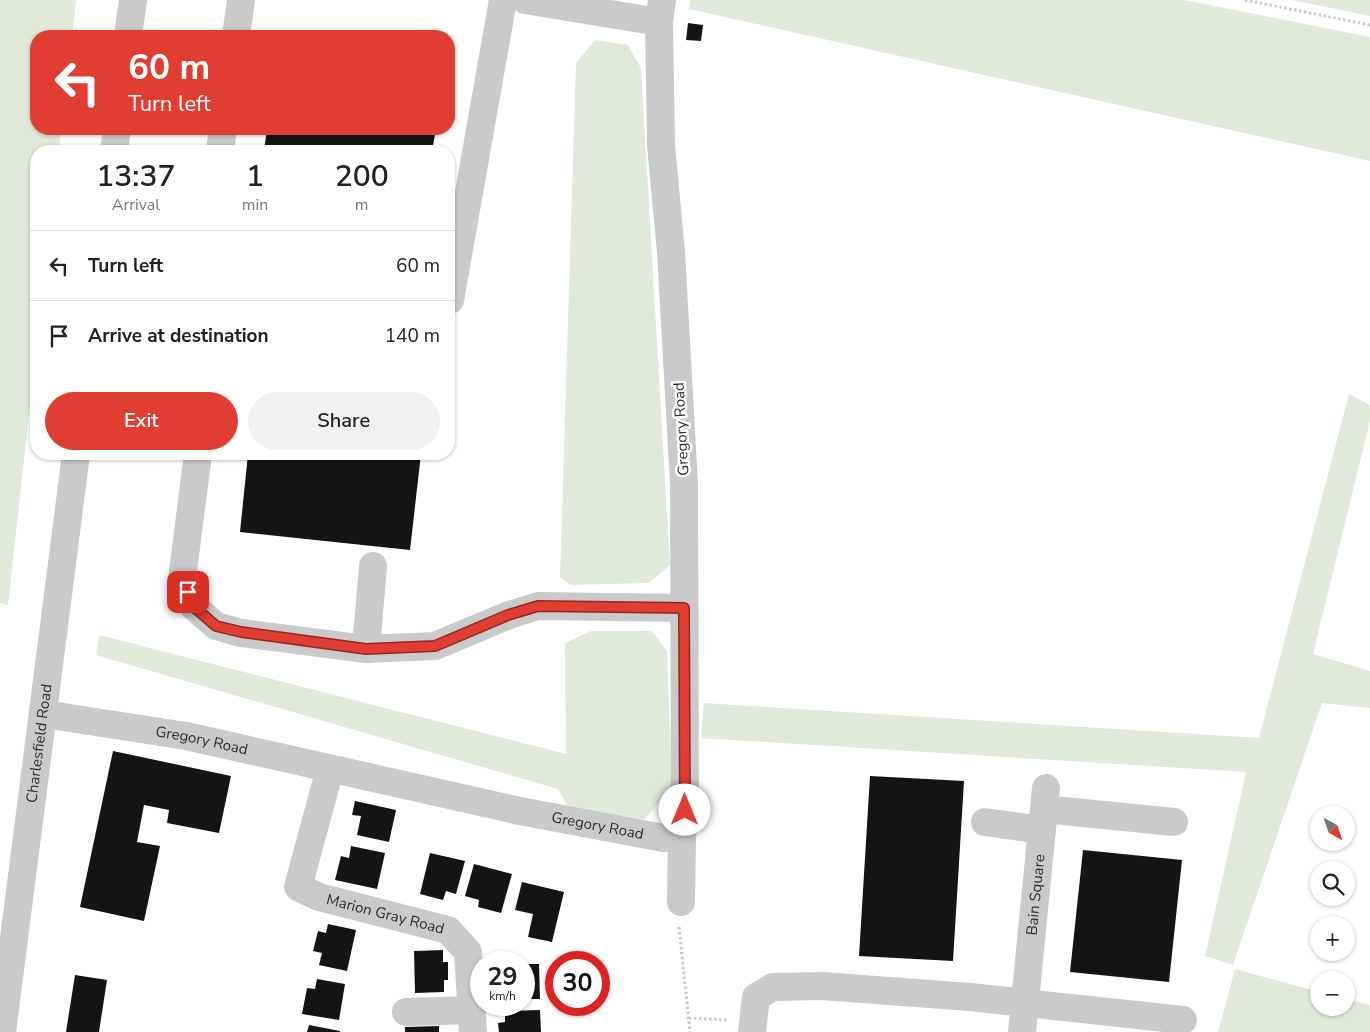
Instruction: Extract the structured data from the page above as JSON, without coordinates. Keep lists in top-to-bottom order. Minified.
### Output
{"streets":{"street":["Gregory Road","Charlesfield Road","Bain Square","Marion Gray Road"]},"crossings":[["Gregory Road","Charlesfield Road"],["Gregory Road","Marion Gray Road"]],"north":"bottom right","page":{"turn":["60 m","Turn left"],"eta":["13:37","Arrival","1","min","200","m"],"list":[{"name":"Turn left","value":"60 m"},{"name":"Arrive at destination","value":"140 m"}],"buttons":["Exit","Share"],"map_buttons":["+","−"],"speed":"29 km/h","limit":"30"}}
